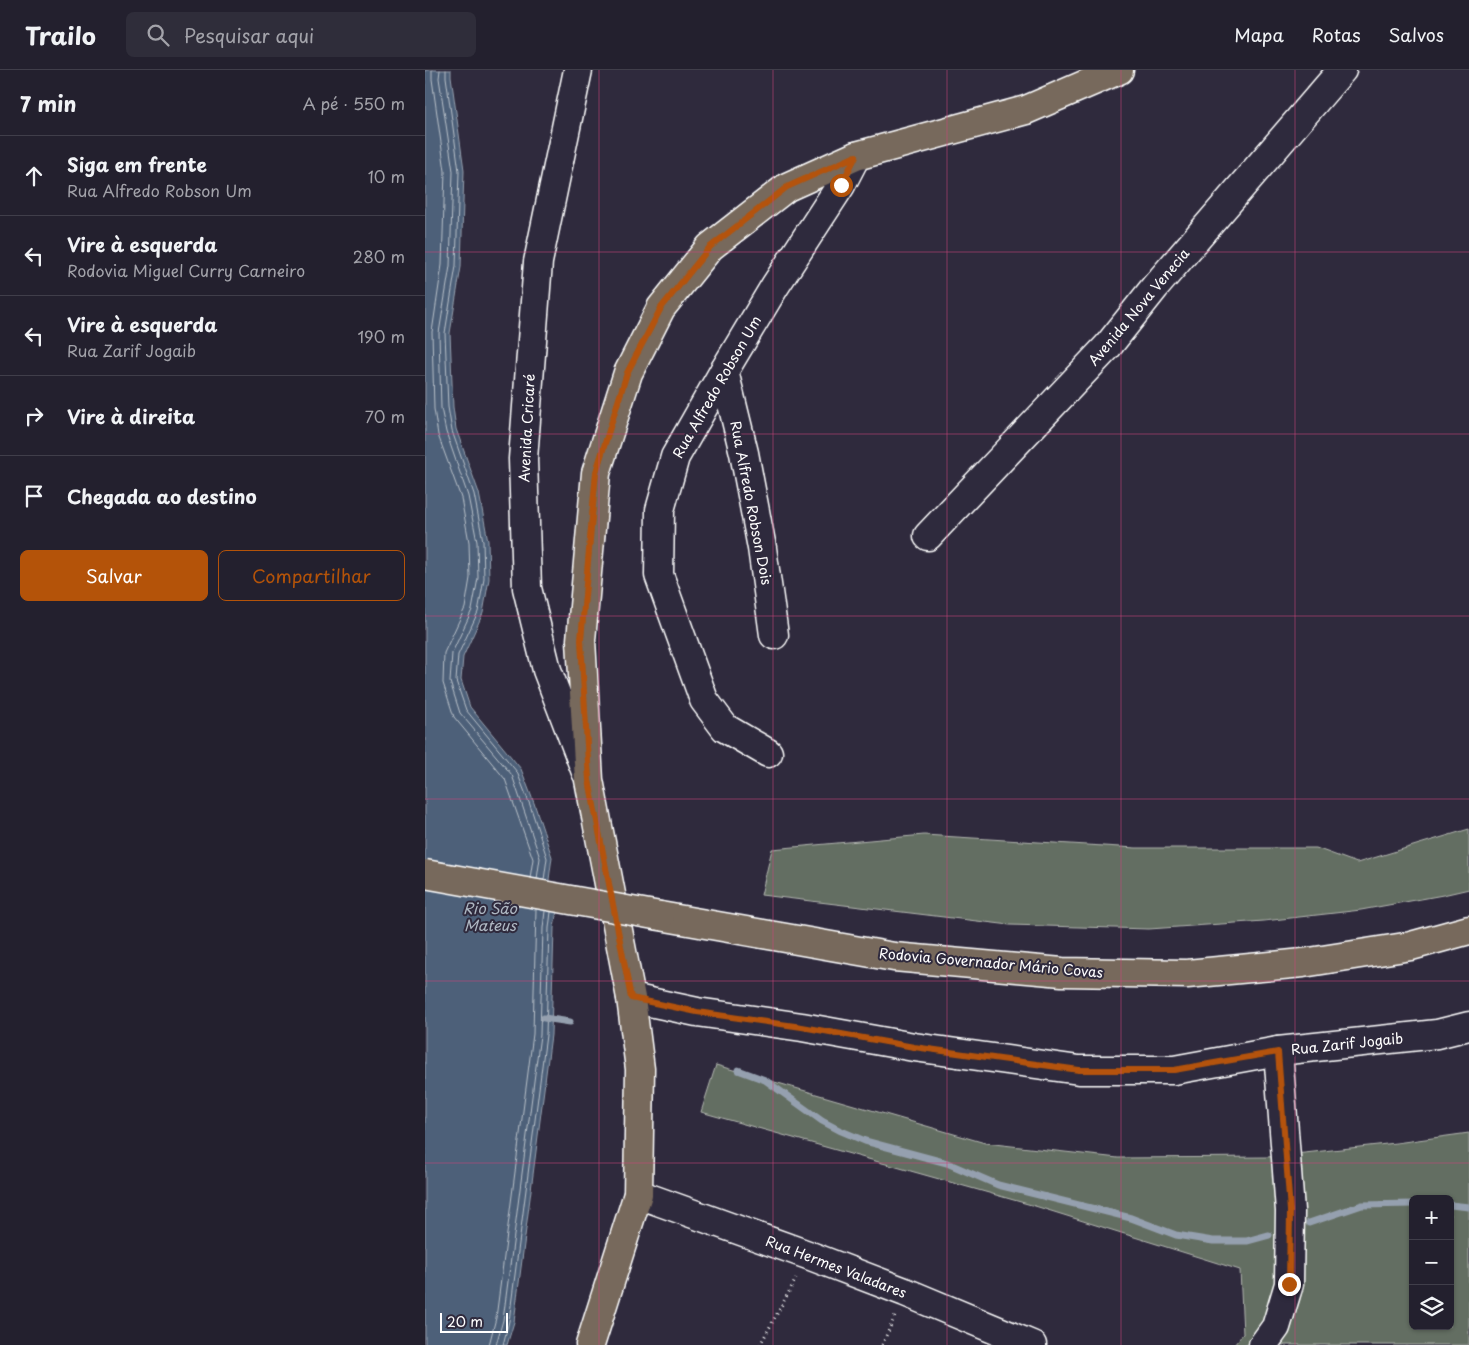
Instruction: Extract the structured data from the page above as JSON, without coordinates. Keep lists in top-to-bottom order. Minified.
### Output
{"streets":{"main road":["Rodovia Governador Mário Covas"],"street":["Avenida Nova Venecia","Rua Alfredo Robson Um","Avenida Cricaré","Rua Alfredo Robson Dois","Rua Zarif Jogaib","Rua Hermes Valadares"]},"crossings":[["Rua Alfredo Robson Um","Rua Alfredo Robson Dois"]],"water":["Rio São Mateus"],"scale_bar":"20 m","page":{"header":"Trailo","search":"Pesquisar aqui","nav":["Mapa","Rotas","Salvos"],"heading":["7 min","A pé · 550 m"],"list":[["Siga em frente","Rua Alfredo Robson Um","10 m"],["Vire à esquerda","Rodovia Miguel Curry Carneiro","280 m"],["Vire à esquerda","Rua Zarif Jogaib","190 m"],["Vire à direita","70 m"],"Chegada ao destino"],"buttons":["Salvar","Compartilhar"],"map_buttons":["+","−"],"scale":"20 m"}}
